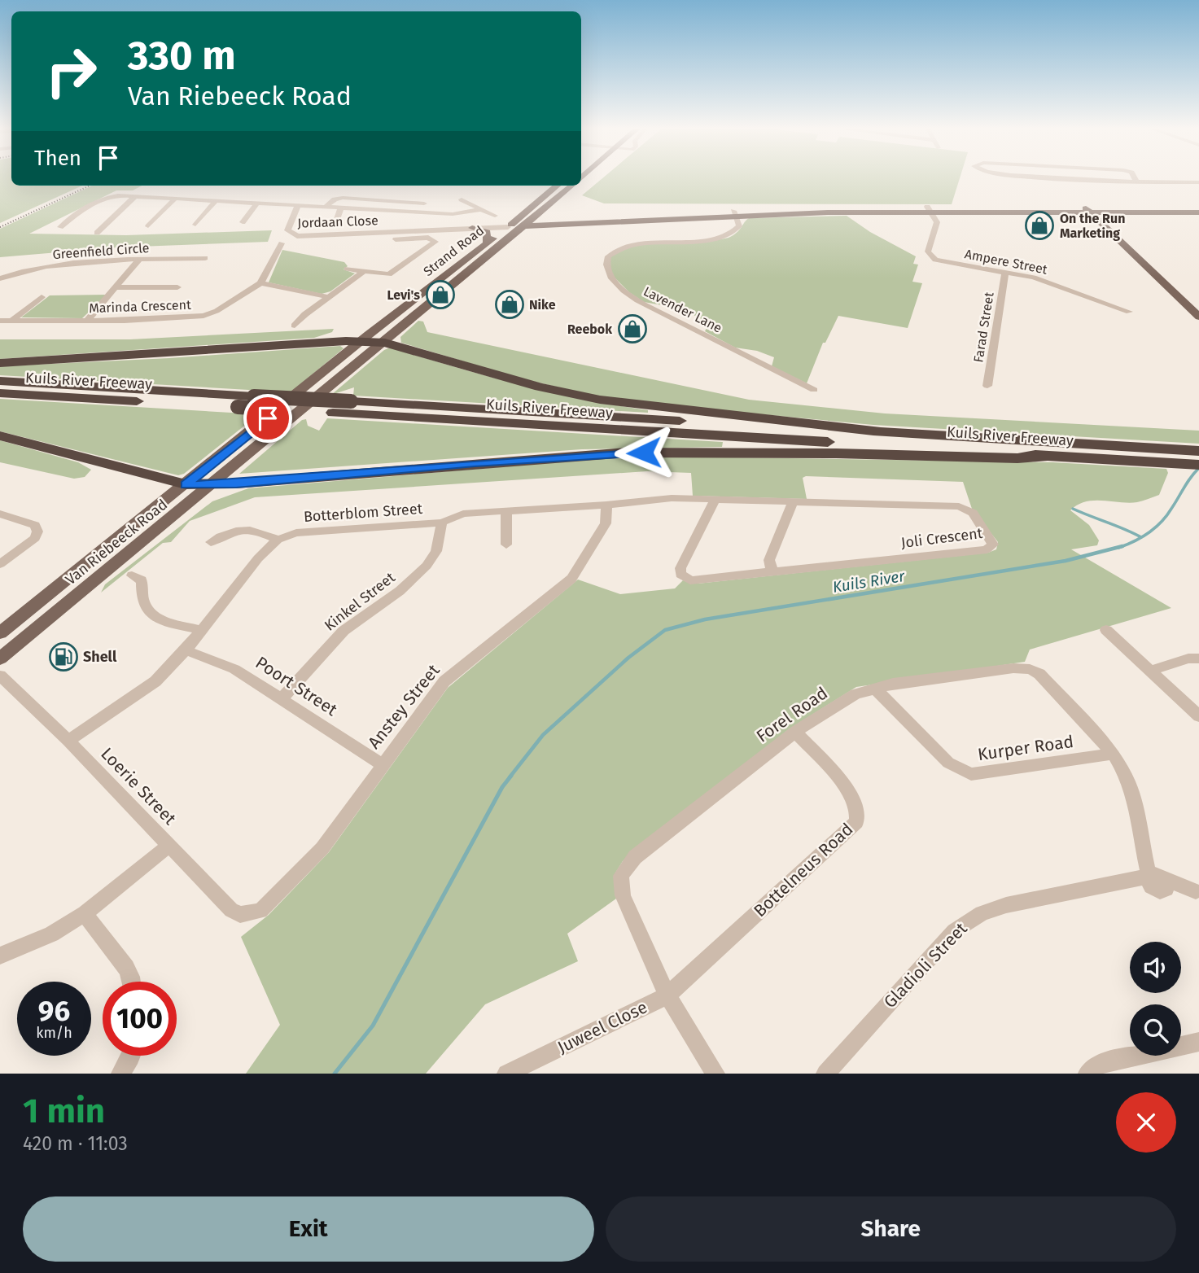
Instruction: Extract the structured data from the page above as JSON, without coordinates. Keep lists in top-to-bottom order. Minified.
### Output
{"streets":{"highway":["Kuils River Freeway"],"main road":["Strand Road","Van Riebeeck Road"],"street":["Jordaan Close","Greenfield Circle","Ampere Street","Marinda Crescent","Lavender Lane","Farad Street","Botterblom Street","Joli Crescent","Kinkel Street","Poort Street","Anstey Street","Forel Road","Kurper Road","Loerie Street","Bottelneus Road","Gladioli Street","Juweel Close"]},"crossings":[["Jordaan Close","Strand Road"],["Strand Road","Van Riebeeck Road"],["Ampere Street","Farad Street"],["Botterblom Street","Joli Crescent"],["Botterblom Street","Kinkel Street"],["Botterblom Street","Poort Street"],["Botterblom Street","Anstey Street"],["Botterblom Street","Loerie Street"],["Joli Crescent","Anstey Street"],["Kinkel Street","Poort Street"],["Poort Street","Anstey Street"],["Anstey Street","Loerie Street"],["Forel Road","Kurper Road"],["Forel Road","Bottelneus Road"],["Forel Road","Gladioli Street"],["Forel Road","Juweel Close"],["Bottelneus Road","Juweel Close"]],"water":["Kuils River"],"places":{"shop":["On the Run Marketing","Levi's","Nike","Reebok"],"fuel station":["Shell"]},"page":{"turn":["330 m","Van Riebeeck Road"],"then":"Then","speed":"96 km/h","limit":"100","heading":["1 min","420 m · 11:03"],"buttons":["Exit","Share"]}}
